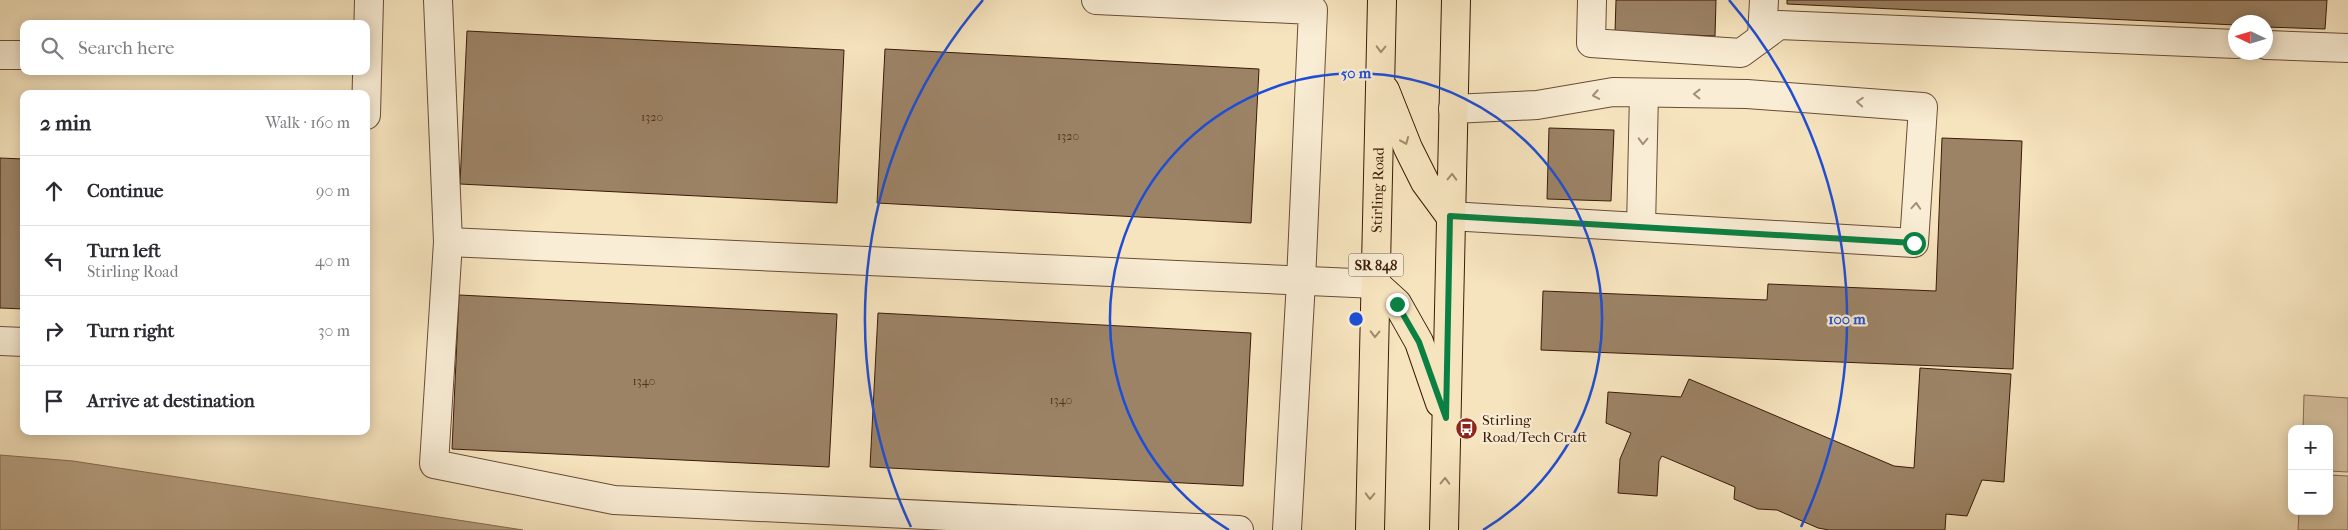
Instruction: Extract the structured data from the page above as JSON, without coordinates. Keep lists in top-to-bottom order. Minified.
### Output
{"streets":{"main road":["Stirling Road","SR 848"]},"places":{"bus stop":["Stirling Road/Tech Craft"]},"house_numbers":["1320","1320","1340","1340"],"north":"left","page":{"search":"Search here","heading":["2 min","Walk · 160 m"],"list":[["Continue","90 m"],["Turn left","Stirling Road","40 m"],["Turn right","30 m"],"Arrive at destination"],"map_buttons":["+","−"]},"rings":["50 m","100 m"]}
